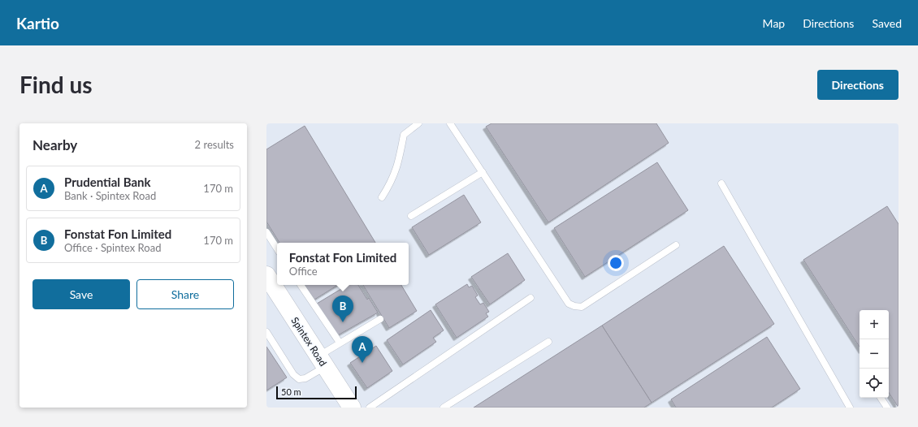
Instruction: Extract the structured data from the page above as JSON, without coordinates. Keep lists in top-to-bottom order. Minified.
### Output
{"streets":{"main road":["Spintex Road"]},"scale_bar":"50 m","page":{"header":"Kartio","nav":["Map","Directions","Saved"],"buttons":["Directions",["Save","Share"]],"title":"Find us","heading":["Nearby","2 results"],"list":[{"mark":"A","name":"Prudential Bank","note":"Bank · Spintex Road","value":"170 m"},{"mark":"B","name":"Fonstat Fon Limited","note":"Office · Spintex Road","value":"170 m"}],"popup":["Fonstat Fon Limited","Office"],"pins":["B","A"],"map_buttons":["+","−"],"scale":"50 m"}}
